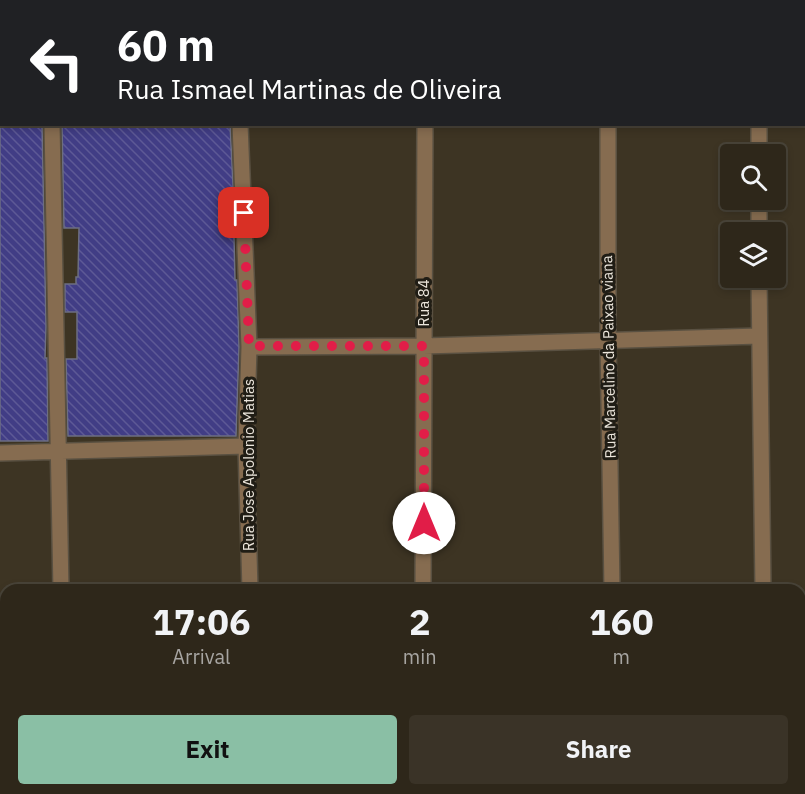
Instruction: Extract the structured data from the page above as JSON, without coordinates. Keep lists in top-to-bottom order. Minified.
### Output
{"streets":{"street":["Rua 84","Rua Marcelino da Paixao viana","Rua Jose Apolonio Matias"]},"page":{"turn":["60 m","Rua Ismael Martinas de Oliveira"],"eta":["17:06","Arrival","2","min","160","m"],"buttons":["Exit","Share"]}}
